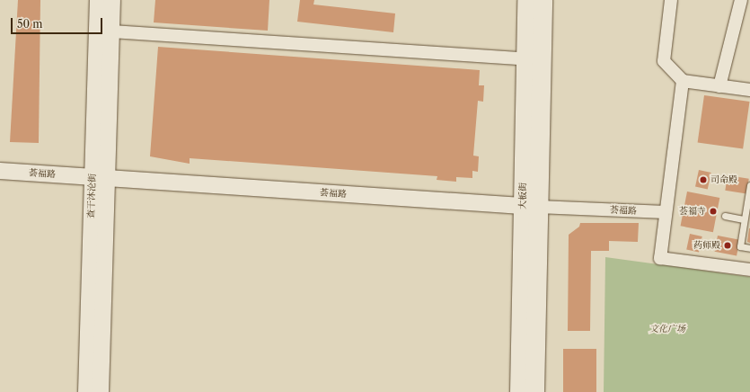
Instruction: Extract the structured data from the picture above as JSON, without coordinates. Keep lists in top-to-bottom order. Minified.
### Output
{"streets":{"main road":["大板街"],"street":["荟福路","查干沐沦街"]},"crossings":[["荟福路","查干沐沦街"],["荟福路","大板街"]],"parks":["文化广场"],"places":["司命殿","荟福寺","药师殿"],"scale_bar":"50 m"}
